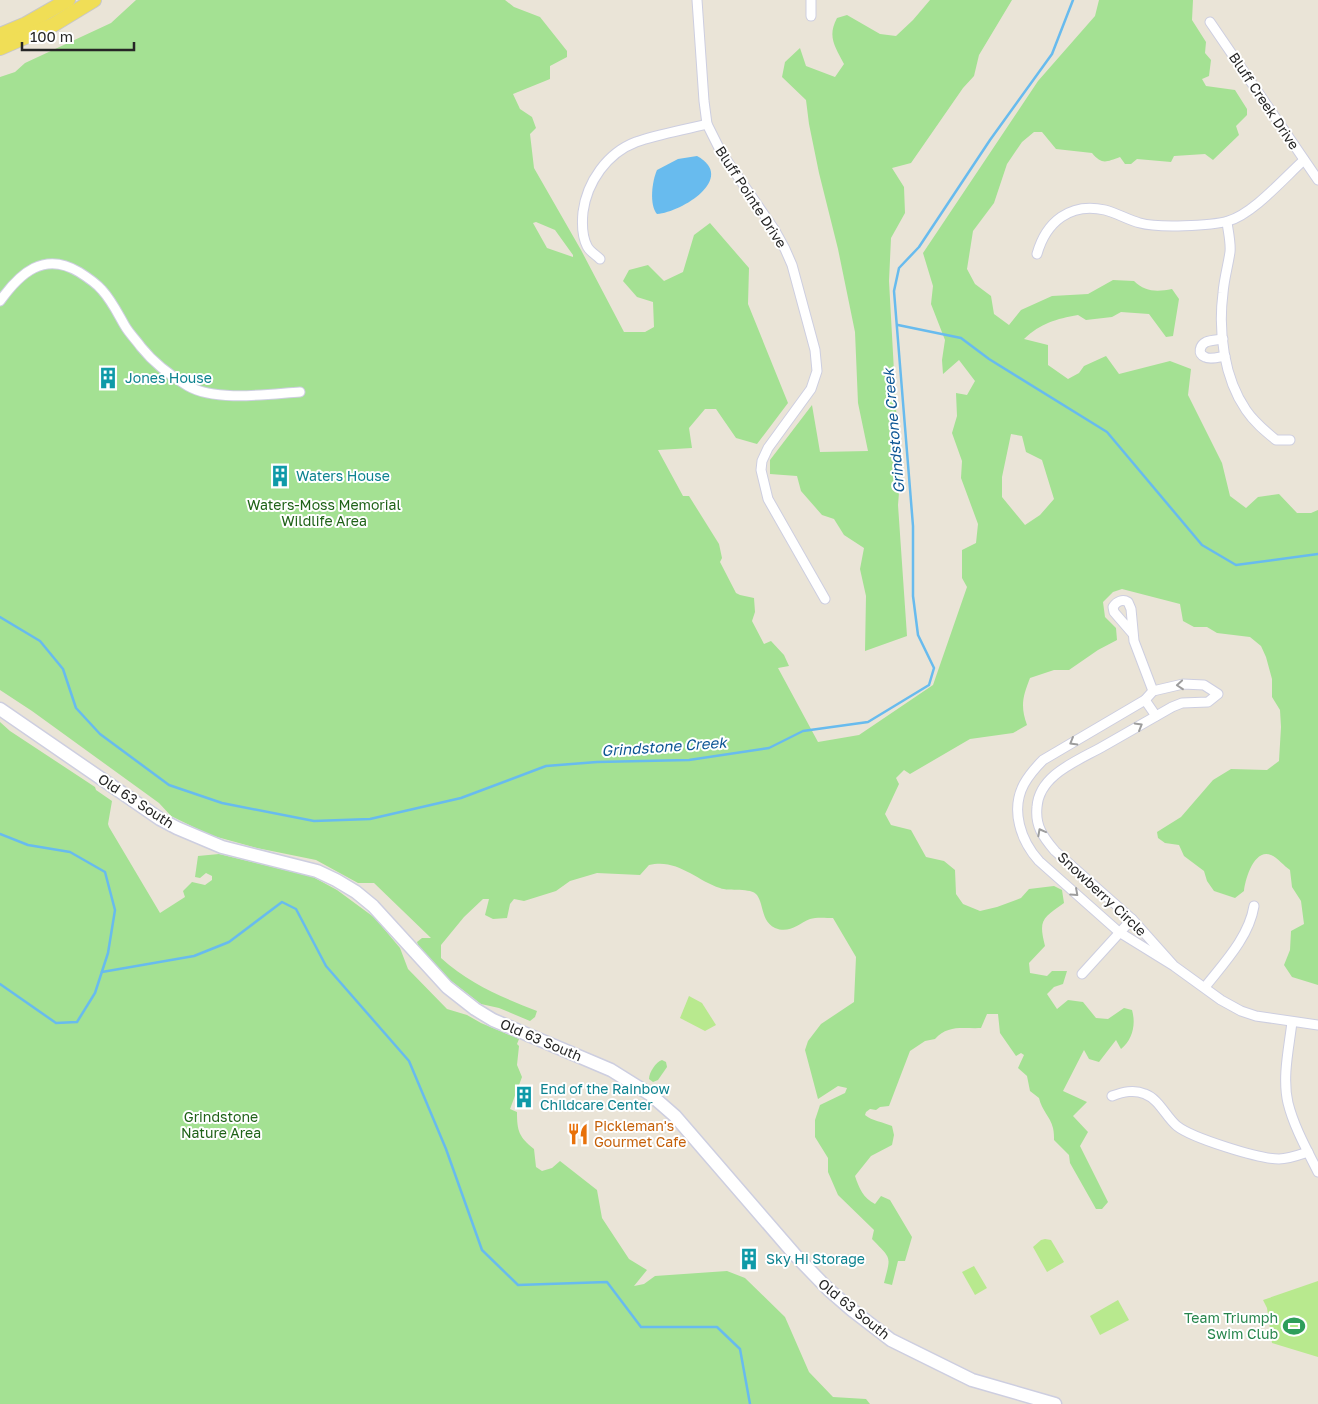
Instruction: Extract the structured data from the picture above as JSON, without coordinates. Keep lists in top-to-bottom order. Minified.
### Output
{"streets":{"main road":["Old 63 South"],"street":["Bluff Creek Drive","Bluff Pointe Drive","Snowberry Circle"]},"water":["Grindstone Creek"],"parks":["Waters-Moss Memorial Wildlife Area","Grindstone Nature Area"],"places":{"building":["Jones House","Waters House","End of the Rainbow Childcare Center","Sky Hi Storage"],"restaurant":["Pickleman's Gourmet Cafe"],"sports":["Team Triumph Swim Club"]},"scale_bar":"100 m"}
